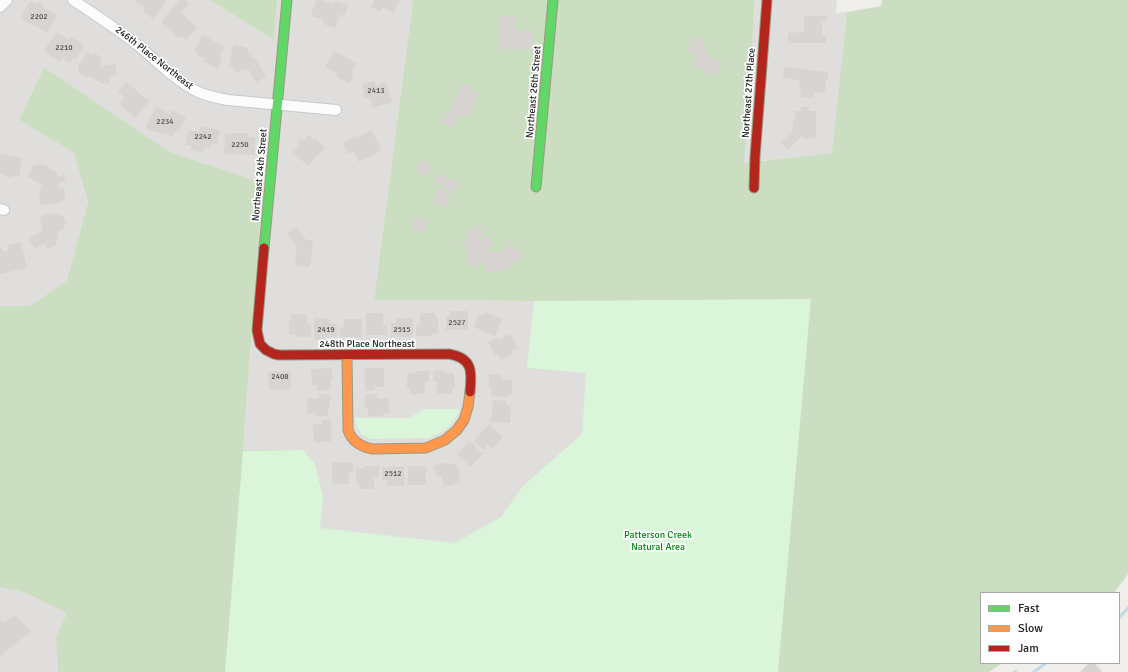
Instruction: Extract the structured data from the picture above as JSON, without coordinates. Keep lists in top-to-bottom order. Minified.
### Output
{"streets":{"street":["246th Place Northeast","Northeast 26th Street","Northeast 27th Place","Northeast 24th Street","248th Place Northeast"]},"crossings":[["246th Place Northeast","Northeast 24th Street"],["Northeast 24th Street","248th Place Northeast"]],"parks":["Patterson Creek Natural Area"],"house_numbers":["2202","2210","2413","2234","2242","2250","2527","2419","2515","2408","2512"],"legend":["Fast","Slow","Jam"]}
